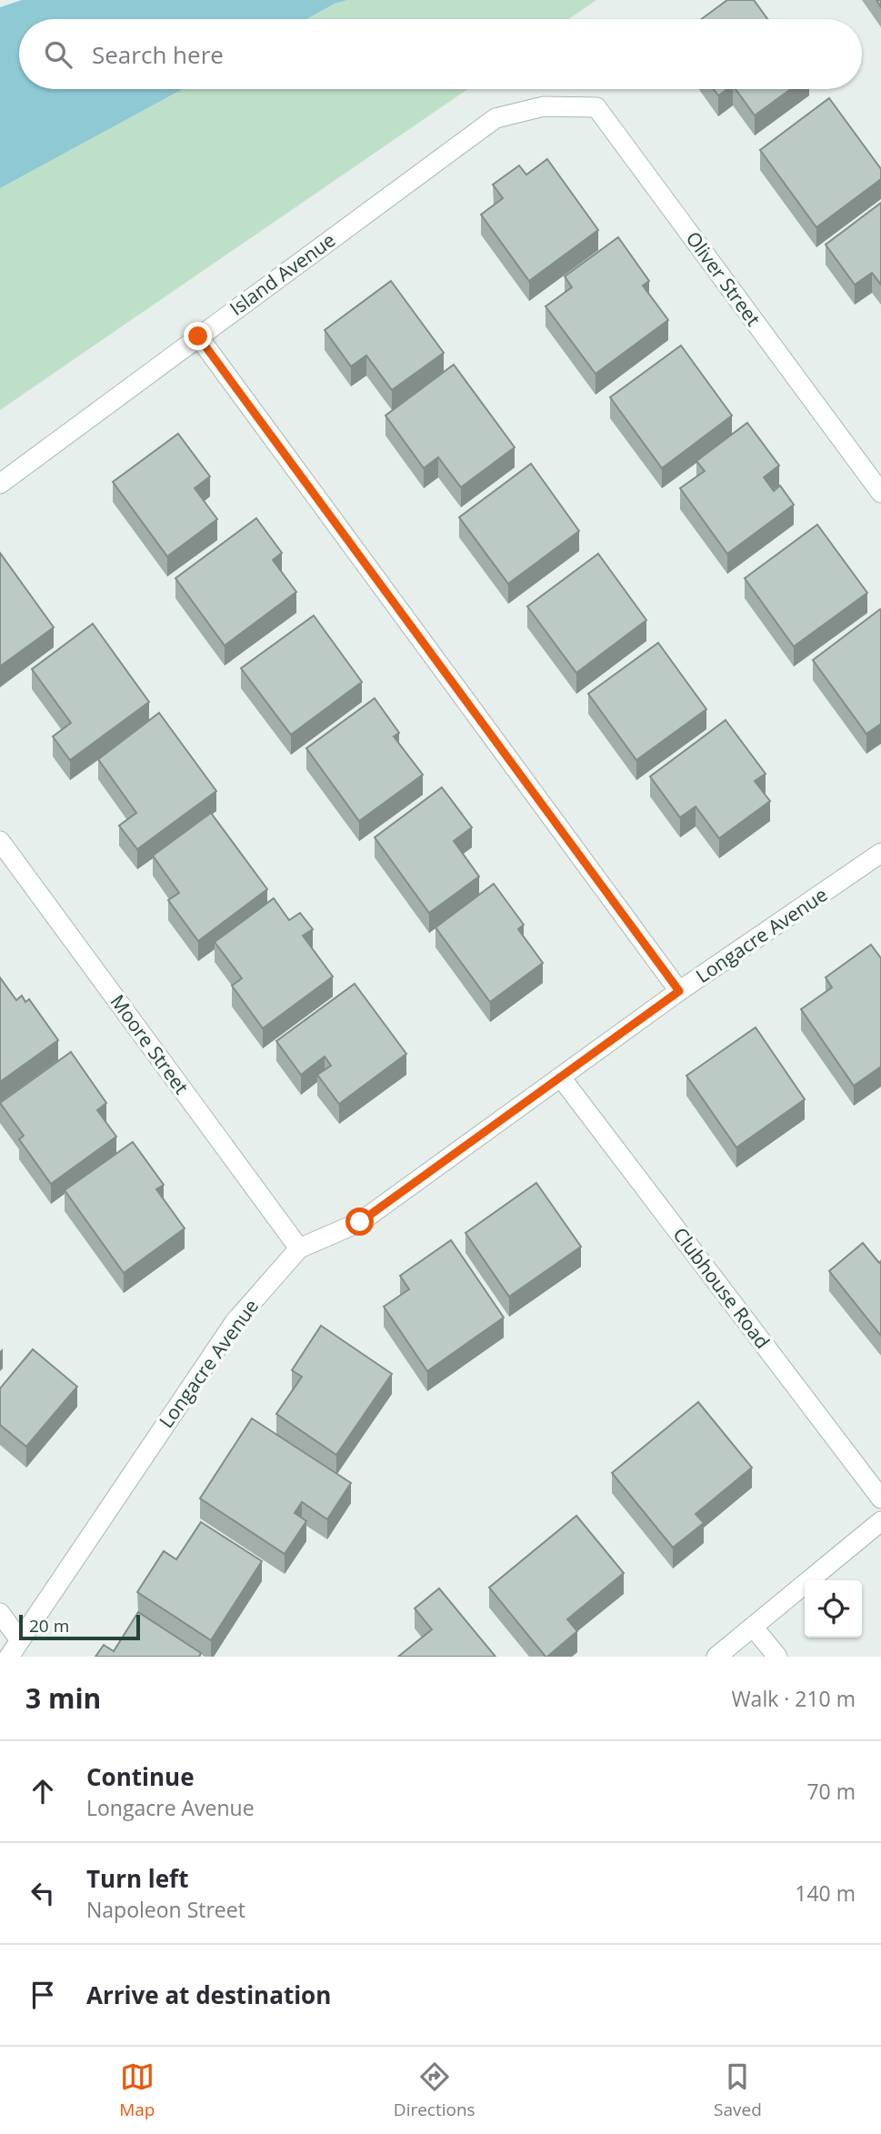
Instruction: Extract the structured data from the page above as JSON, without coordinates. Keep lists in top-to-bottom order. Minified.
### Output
{"streets":{"street":["Island Avenue","Oliver Street","Longacre Avenue","Moore Street","Clubhouse Road"]},"crossings":[["Island Avenue","Oliver Street"],["Longacre Avenue","Moore Street"],["Longacre Avenue","Clubhouse Road"]],"scale_bar":"20 m","page":{"search":"Search here","scale":"20 m","heading":["3 min","Walk · 210 m"],"list":[["Continue","Longacre Avenue","70 m"],["Turn left","Napoleon Street","140 m"],"Arrive at destination"],"nav":["Map","Directions","Saved"]}}
